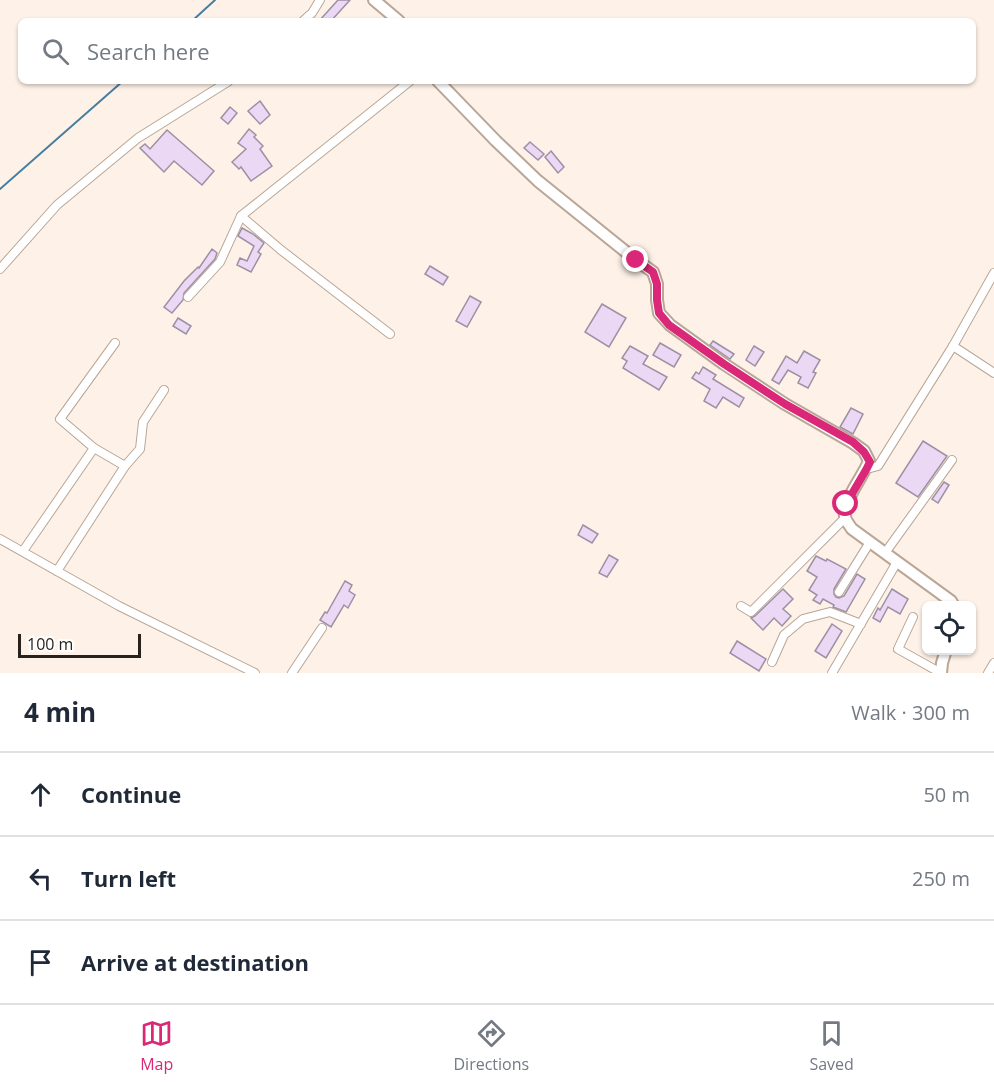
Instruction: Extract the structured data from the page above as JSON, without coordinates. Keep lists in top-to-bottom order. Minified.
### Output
{"scale_bar":"100 m","page":{"search":"Search here","scale":"100 m","heading":["4 min","Walk · 300 m"],"list":[["Continue","50 m"],["Turn left","250 m"],"Arrive at destination"],"nav":["Map","Directions","Saved"]}}
